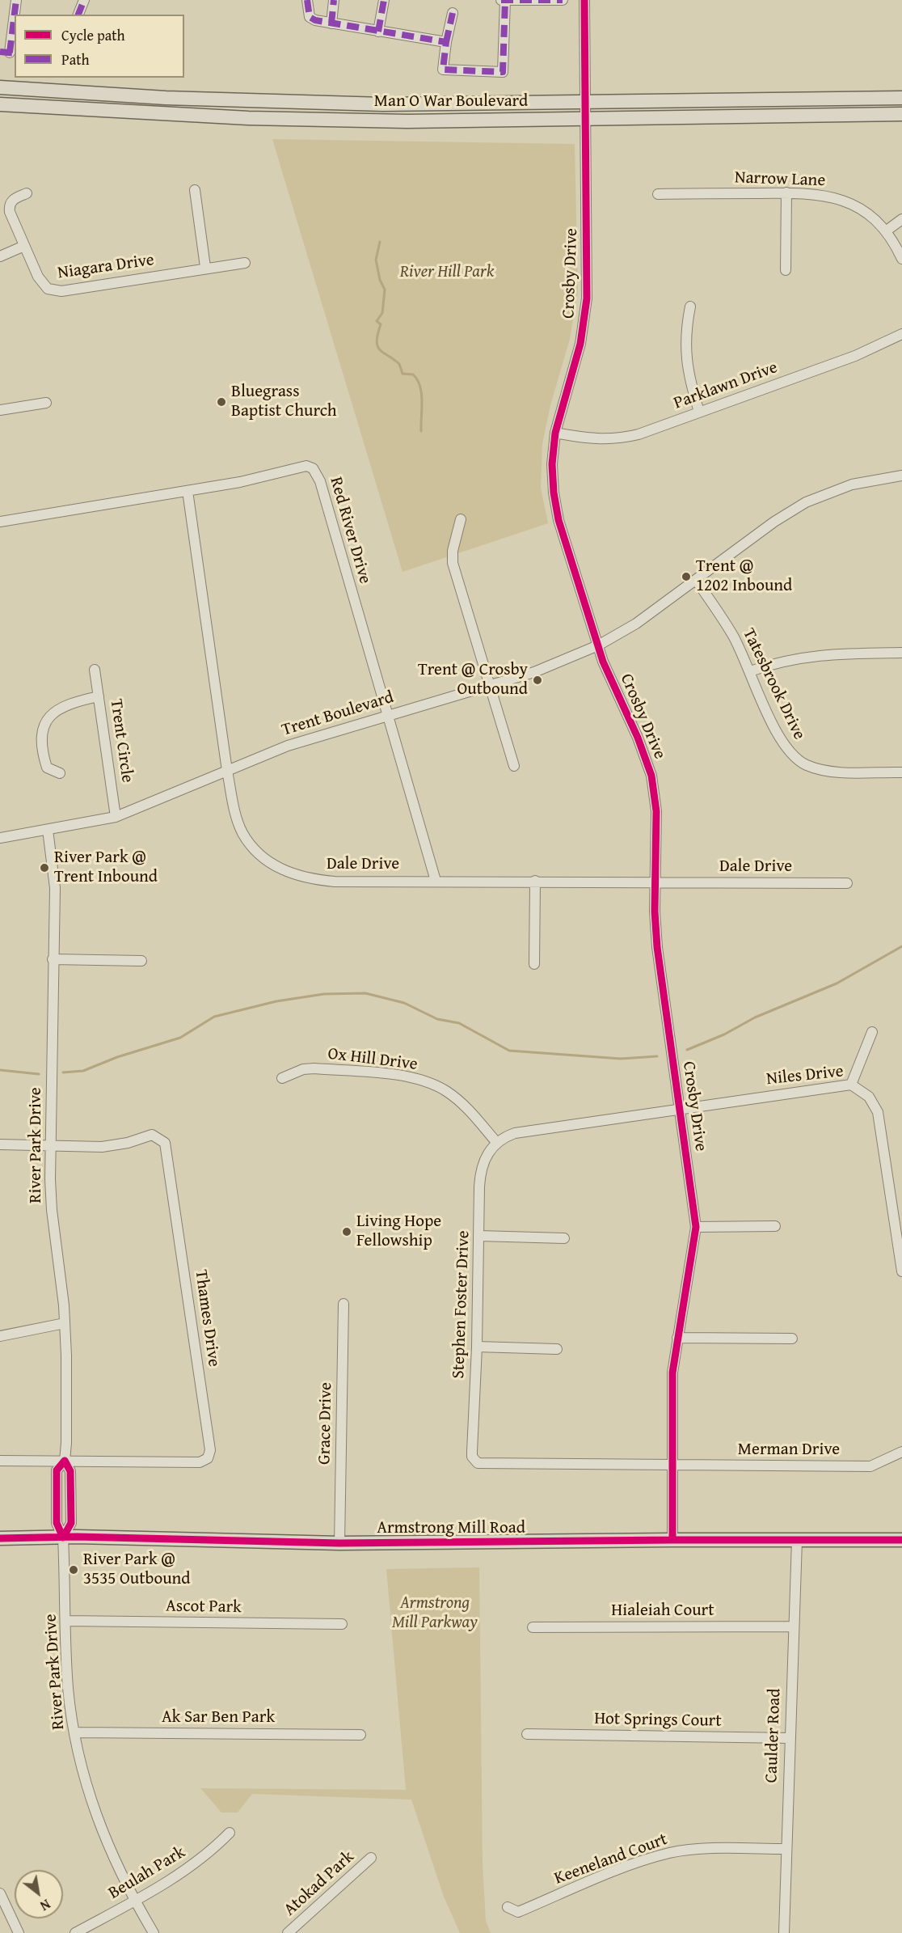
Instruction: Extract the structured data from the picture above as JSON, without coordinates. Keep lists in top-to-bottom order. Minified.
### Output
{"streets":{"main road":["Man O War Boulevard","Armstrong Mill Road"],"street":["Narrow Lane","Niagara Drive","Crosby Drive","Parklawn Drive","Red River Drive","Tatesbrook Drive","Trent Boulevard","Trent Circle","Dale Drive","Ox Hill Drive","Niles Drive","River Park Drive","Stephen Foster Drive","Thames Drive","Grace Drive","Merman Drive","Ascot Park","Hialeiah Court","Ak Sar Ben Park","Hot Springs Court","Caulder Road","Keeneland Court","Beulah Park","Atokad Park"]},"crossings":[["Man O War Boulevard","Crosby Drive"],["Crosby Drive","Parklawn Drive"],["Crosby Drive","Trent Boulevard"],["Crosby Drive","Dale Drive"],["Crosby Drive","Niles Drive"],["Crosby Drive","Stephen Foster Drive"],["Crosby Drive","Merman Drive"],["Crosby Drive","Armstrong Mill Road"],["Red River Drive","Trent Boulevard"],["Red River Drive","Dale Drive"],["Tatesbrook Drive","Trent Boulevard"],["Trent Boulevard","Trent Circle"],["Trent Boulevard","Dale Drive"],["Trent Boulevard","River Park Drive"],["Ox Hill Drive","Stephen Foster Drive"],["River Park Drive","Thames Drive"],["River Park Drive","Armstrong Mill Road"],["River Park Drive","Ascot Park"],["River Park Drive","Ak Sar Ben Park"],["River Park Drive","Beulah Park"],["Stephen Foster Drive","Merman Drive"],["Grace Drive","Armstrong Mill Road"],["Armstrong Mill Road","Caulder Road"],["Hialeiah Court","Caulder Road"],["Hot Springs Court","Caulder Road"],["Caulder Road","Keeneland Court"]],"parks":["River Hill Park","Armstrong Mill Parkway"],"places":["Bluegrass Baptist Church","Trent @ 1202 Inbound","Trent @ Crosby Outbound","River Park @ Trent Inbound","Living Hope Fellowship","River Park @ 3535 Outbound"],"legend":["Cycle path","Path"],"north":"bottom right"}
